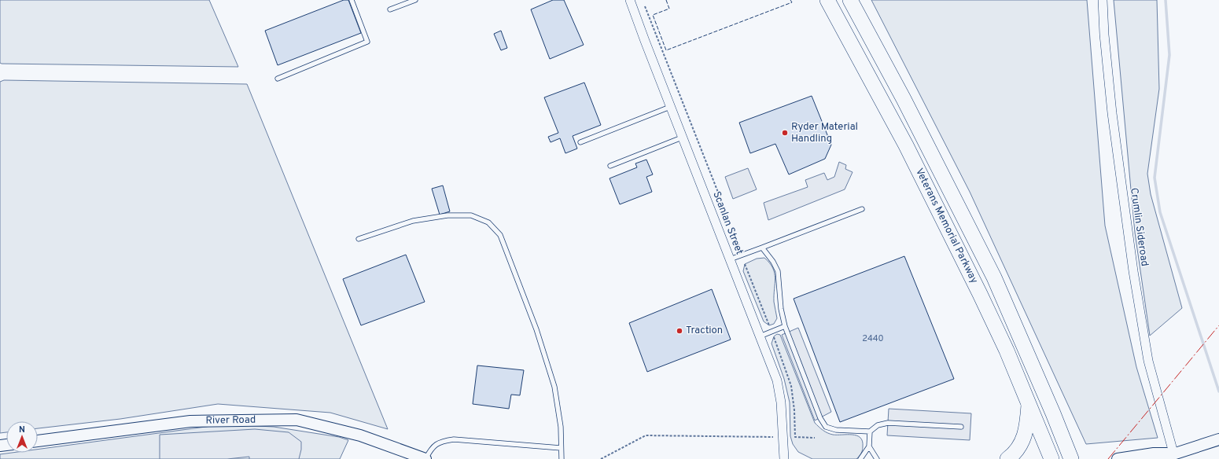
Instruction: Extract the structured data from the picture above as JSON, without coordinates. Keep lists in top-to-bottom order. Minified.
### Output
{"streets":{"highway":["Veterans Memorial Parkway"],"street":["Scanlan Street","Crumlin Sideroad","River Road"]},"places":["Ryder Material Handling","Traction"],"house_numbers":["2440"],"north":"top"}
